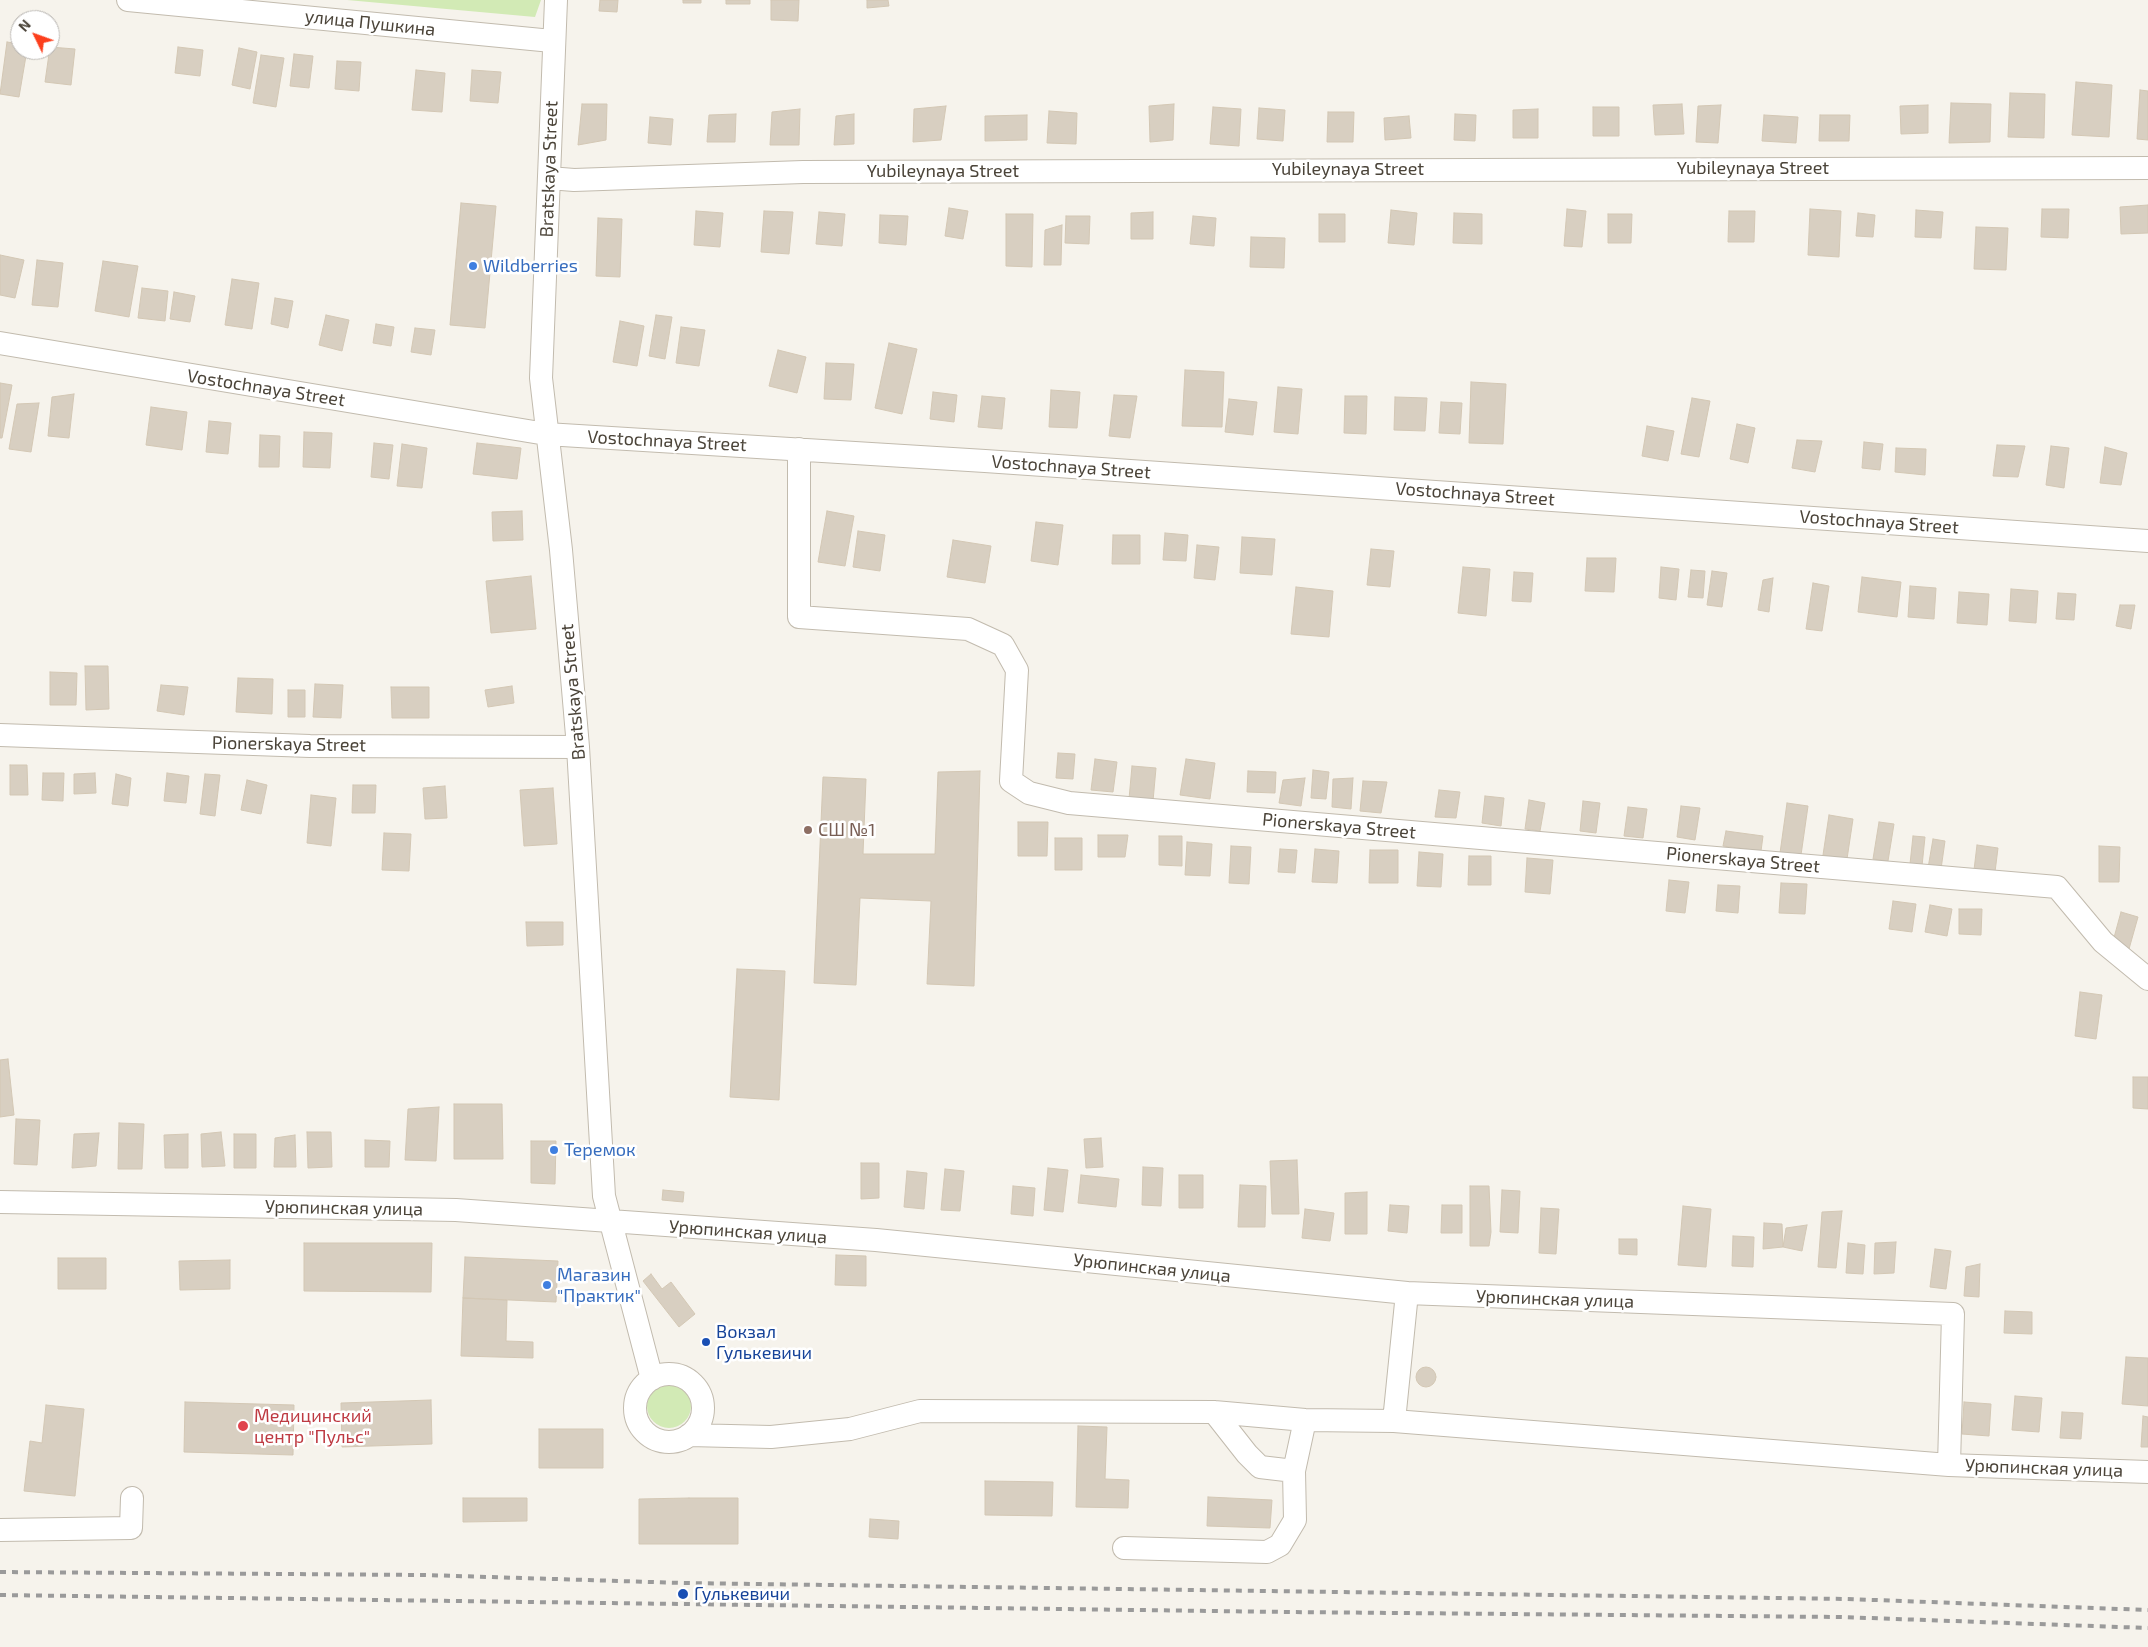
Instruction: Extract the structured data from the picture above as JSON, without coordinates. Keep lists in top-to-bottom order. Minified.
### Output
{"streets":{"street":["улица Пушкина","Yubileynaya Street","Bratskaya Street","Vostochnaya Street","Pionerskaya Street","Урюпинская улица"]},"crossings":[["улица Пушкина","Bratskaya Street"],["Yubileynaya Street","Bratskaya Street"],["Bratskaya Street","Vostochnaya Street"],["Bratskaya Street","Pionerskaya Street"],["Bratskaya Street","Урюпинская улица"],["Vostochnaya Street","Pionerskaya Street"]],"places":["Wildberries","СШ №1","Теремок","Магазин \"Практик\"","Вокзал Гулькевичи","Медицинский центр \"Пульс\"","Гулькевичи"],"north":"top left"}
